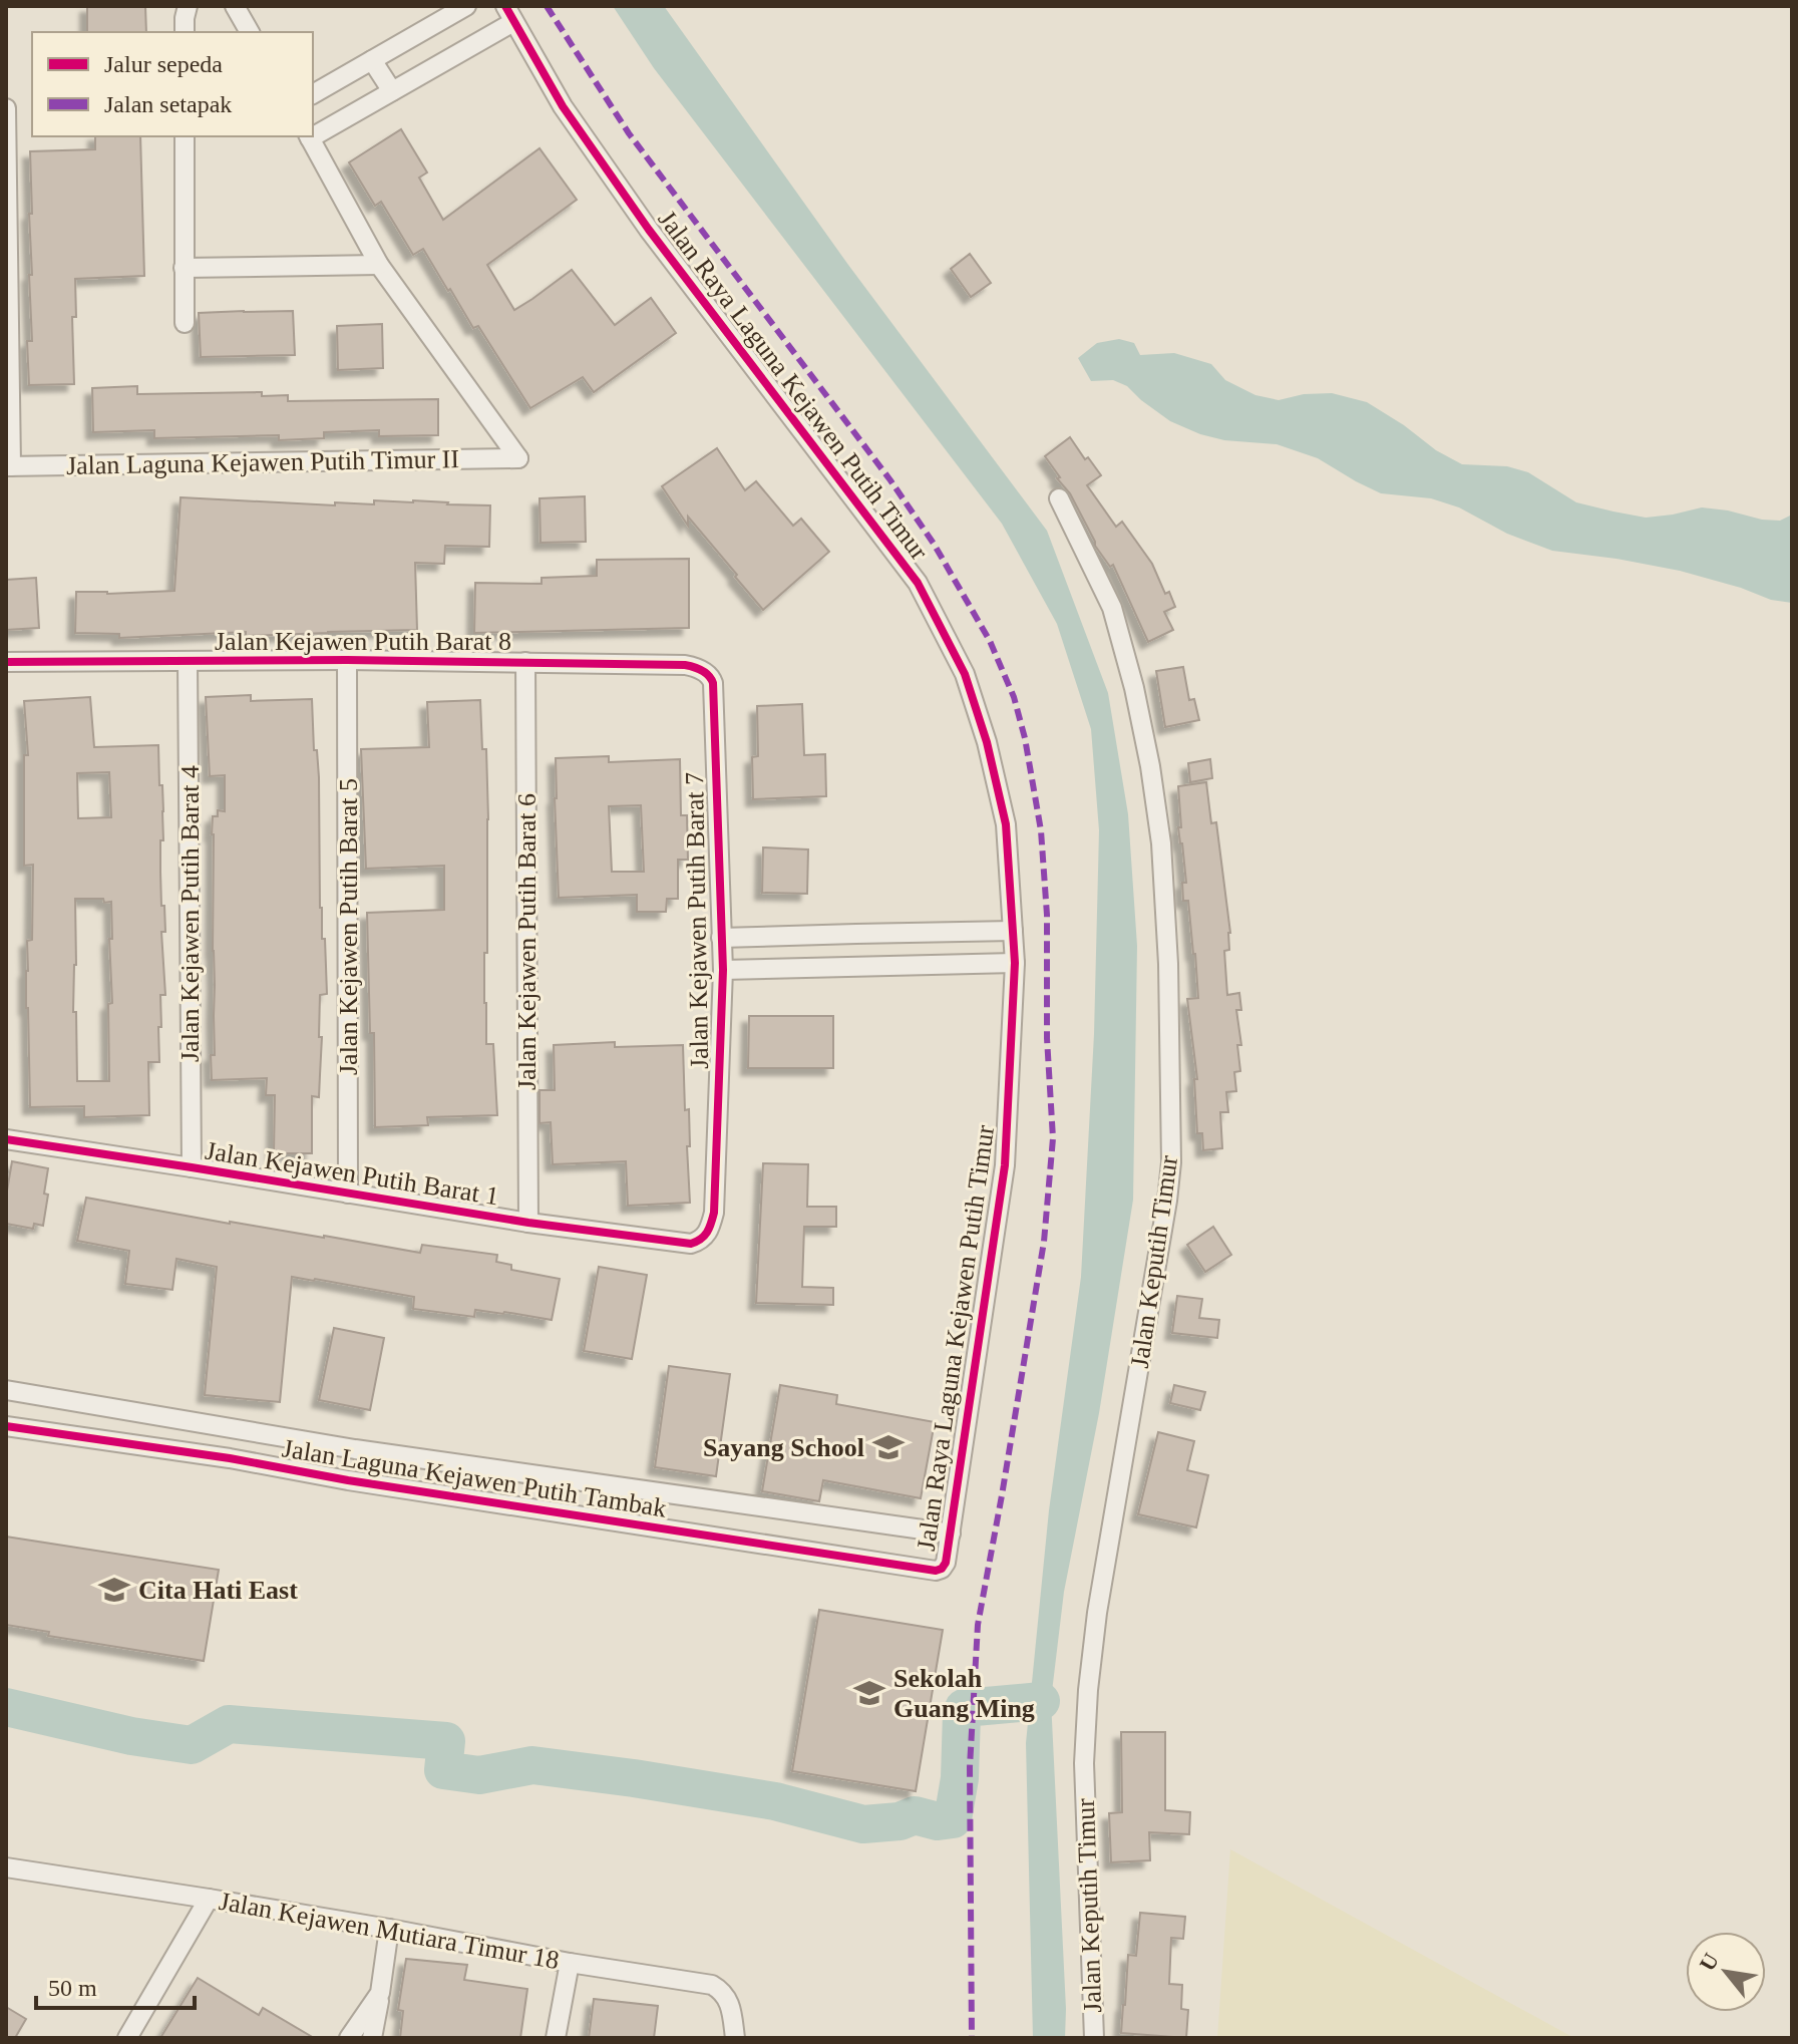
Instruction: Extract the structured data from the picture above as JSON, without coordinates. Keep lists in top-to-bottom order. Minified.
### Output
{"streets":{"street":["Jalan Raya Laguna Kejawen Putih Timur","Jalan Laguna Kejawen Putih Timur II","Jalan Kejawen Putih Barat 8","Jalan Kejawen Putih Barat 4","Jalan Kejawen Putih Barat 7","Jalan Kejawen Putih Barat 5","Jalan Kejawen Putih Barat 6","Jalan Kejawen Putih Barat 1","Jalan Keputih Timur","Jalan Laguna Kejawen Putih Tambak","Jalan Kejawen Mutiara Timur 18"]},"crossings":[["Jalan Raya Laguna Kejawen Putih Timur","Jalan Kejawen Putih Barat 7"],["Jalan Raya Laguna Kejawen Putih Timur","Jalan Laguna Kejawen Putih Tambak"],["Jalan Kejawen Putih Barat 8","Jalan Kejawen Putih Barat 4"],["Jalan Kejawen Putih Barat 8","Jalan Kejawen Putih Barat 7"],["Jalan Kejawen Putih Barat 8","Jalan Kejawen Putih Barat 5"],["Jalan Kejawen Putih Barat 8","Jalan Kejawen Putih Barat 6"],["Jalan Kejawen Putih Barat 4","Jalan Kejawen Putih Barat 1"],["Jalan Kejawen Putih Barat 7","Jalan Kejawen Putih Barat 1"],["Jalan Kejawen Putih Barat 5","Jalan Kejawen Putih Barat 1"],["Jalan Kejawen Putih Barat 6","Jalan Kejawen Putih Barat 1"]],"places":{"school or university":["Sayang School","Cita Hati East","Sekolah Guang Ming"]},"legend":["Jalur sepeda","Jalan setapak"],"scale_bar":"50 m","north":"top left"}
